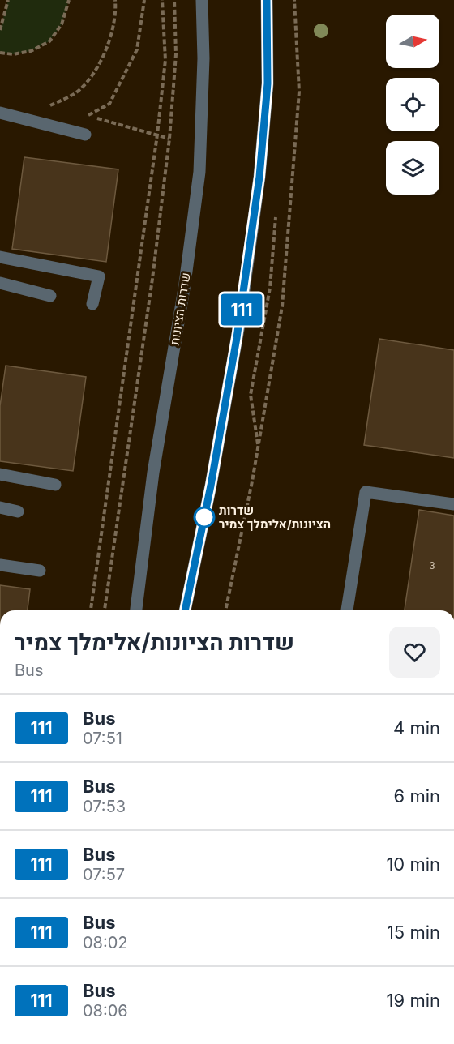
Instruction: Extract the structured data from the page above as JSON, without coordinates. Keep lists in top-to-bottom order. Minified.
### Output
{"streets":{"street":["שדרות הציונות"]},"places":["שדרות הציונות/אלימלך צמיר"],"lines":["bus line 111"],"house_numbers":["3"],"north":"right","page":{"on_map":"111","heading":["שדרות הציונות/אלימלך צמיר","Bus"],"list":[{"mark":"111","name":"Bus","note":"07:51","value":"4 min"},{"mark":"111","name":"Bus","note":"07:53","value":"6 min"},{"mark":"111","name":"Bus","note":"07:57","value":"10 min"},{"mark":"111","name":"Bus","note":"08:02","value":"15 min"},{"mark":"111","name":"Bus","note":"08:06","value":"19 min"}]}}
